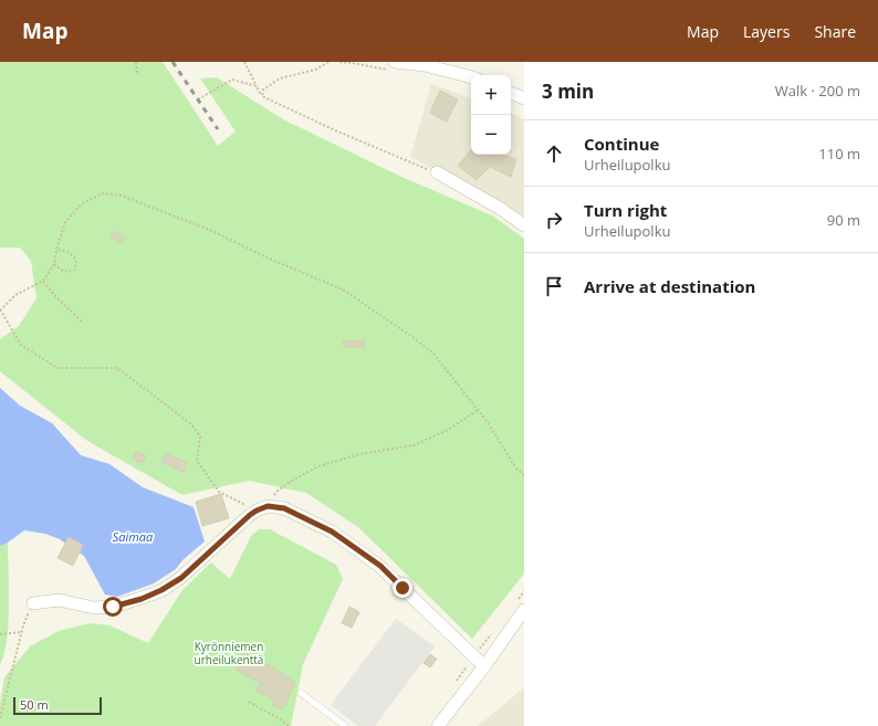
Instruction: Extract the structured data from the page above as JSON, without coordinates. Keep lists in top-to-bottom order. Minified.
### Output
{"water":["Saimaa"],"parks":["Kyrönniemen urheilukenttä"],"scale_bar":"50 m","page":{"header":"Map","nav":["Map","Layers","Share"],"heading":["3 min","Walk · 200 m"],"map_buttons":["+","−"],"list":[["Continue","Urheilupolku","110 m"],["Turn right","Urheilupolku","90 m"],"Arrive at destination"],"scale":"50 m"}}
